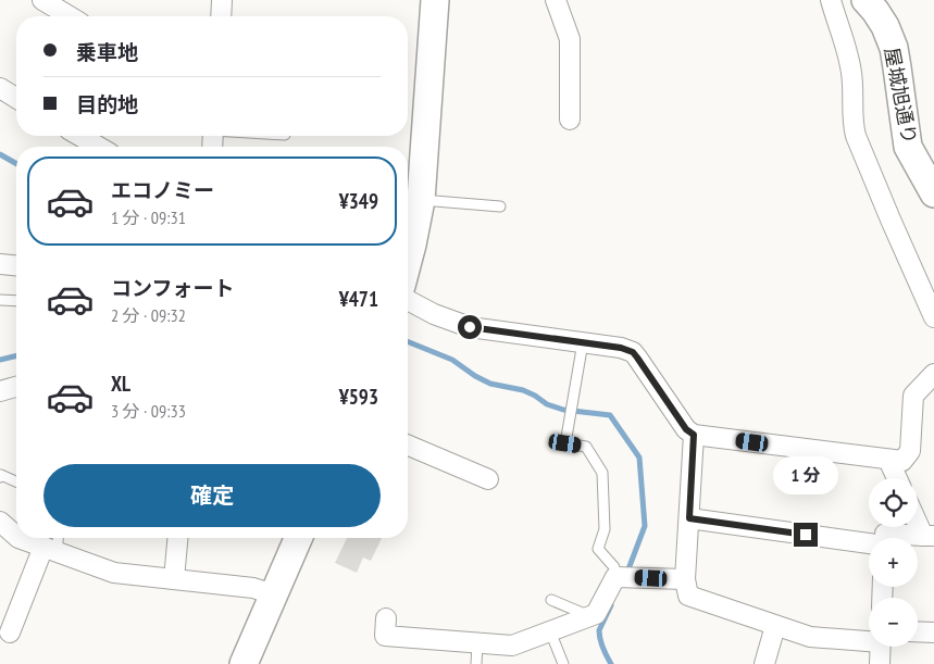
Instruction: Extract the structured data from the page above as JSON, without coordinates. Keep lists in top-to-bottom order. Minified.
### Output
{"streets":{"main road":["屋城旭通り"]},"page":{"banner":["乗車地","目的地"],"list":[{"name":"エコノミー","note":"1 分 · 09:31","value":"¥349"},{"name":"コンフォート","note":"2 分 · 09:32","value":"¥471"},{"name":"XL","note":"3 分 · 09:33","value":"¥593"}],"buttons":"確定","bubble":"1 分","map_buttons":["+","−"]}}
